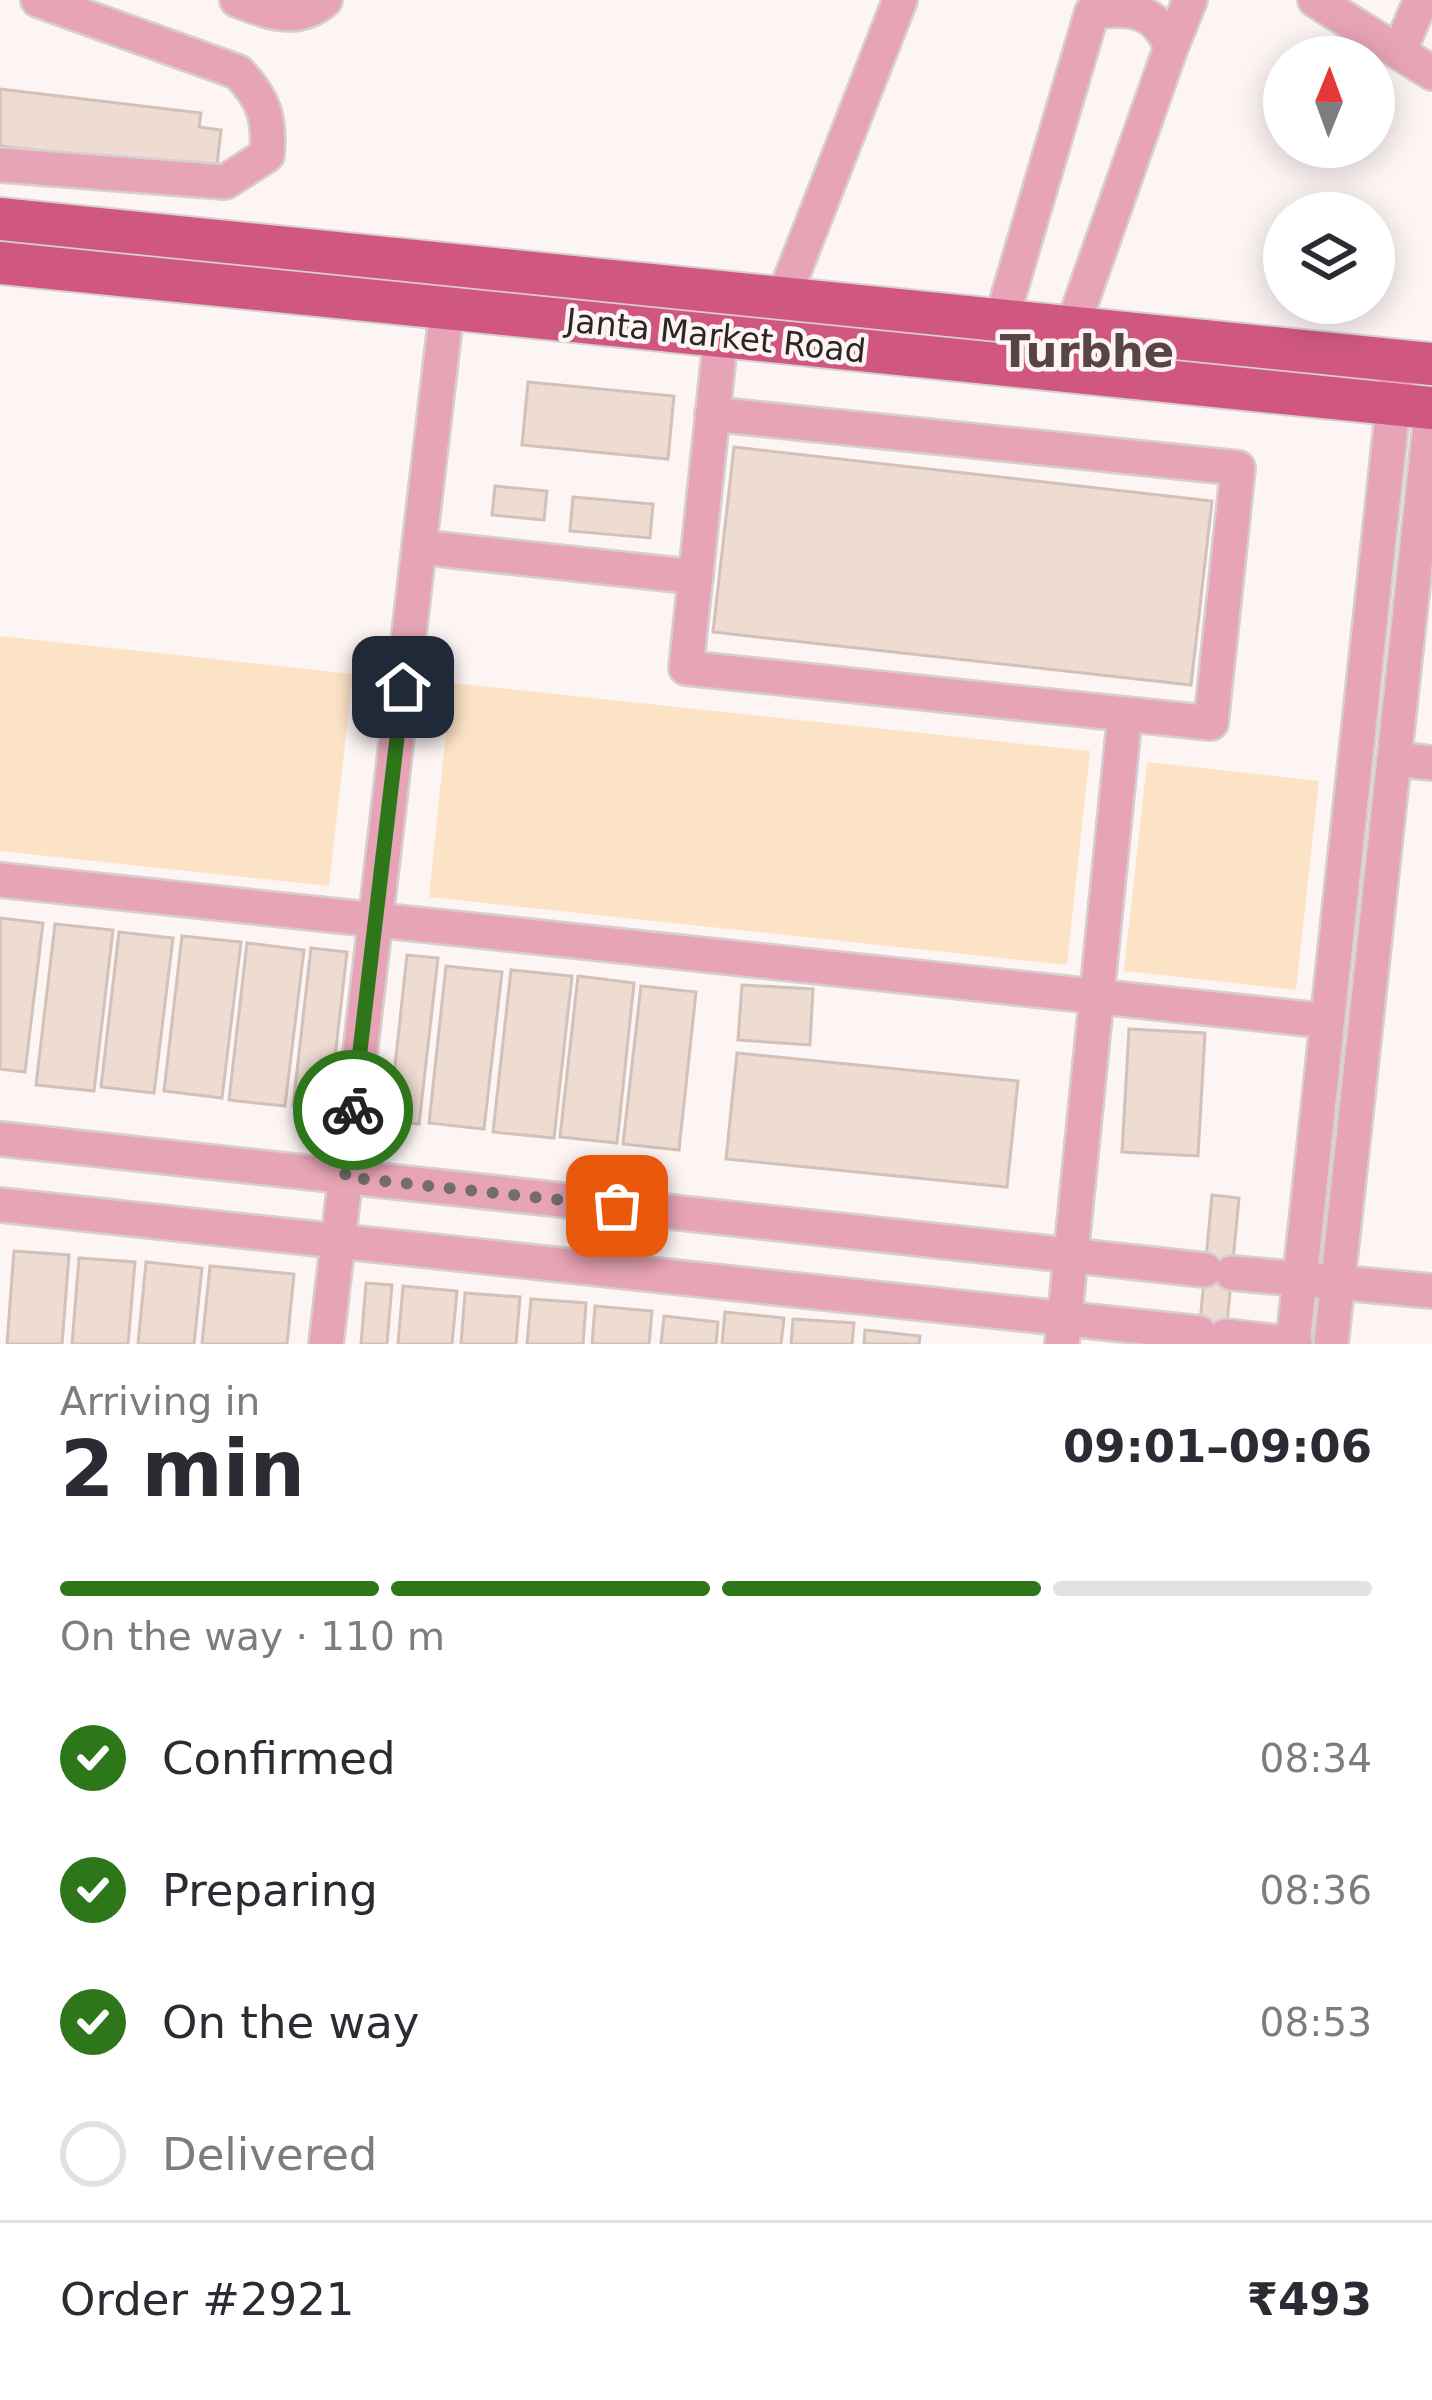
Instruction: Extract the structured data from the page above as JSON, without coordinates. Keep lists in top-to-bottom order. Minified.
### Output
{"streets":{"main road":["Janta Market Road"]},"districts":["Turbhe"],"north":"top","page":{"heading":["2 min","Arriving in","09:01–09:06"],"panel":["Order #2921","₹493"],"bar":"On the way · 110 m","list":[["Confirmed","08:34"],["Preparing","08:36"],["On the way","08:53"],"Delivered"]}}
